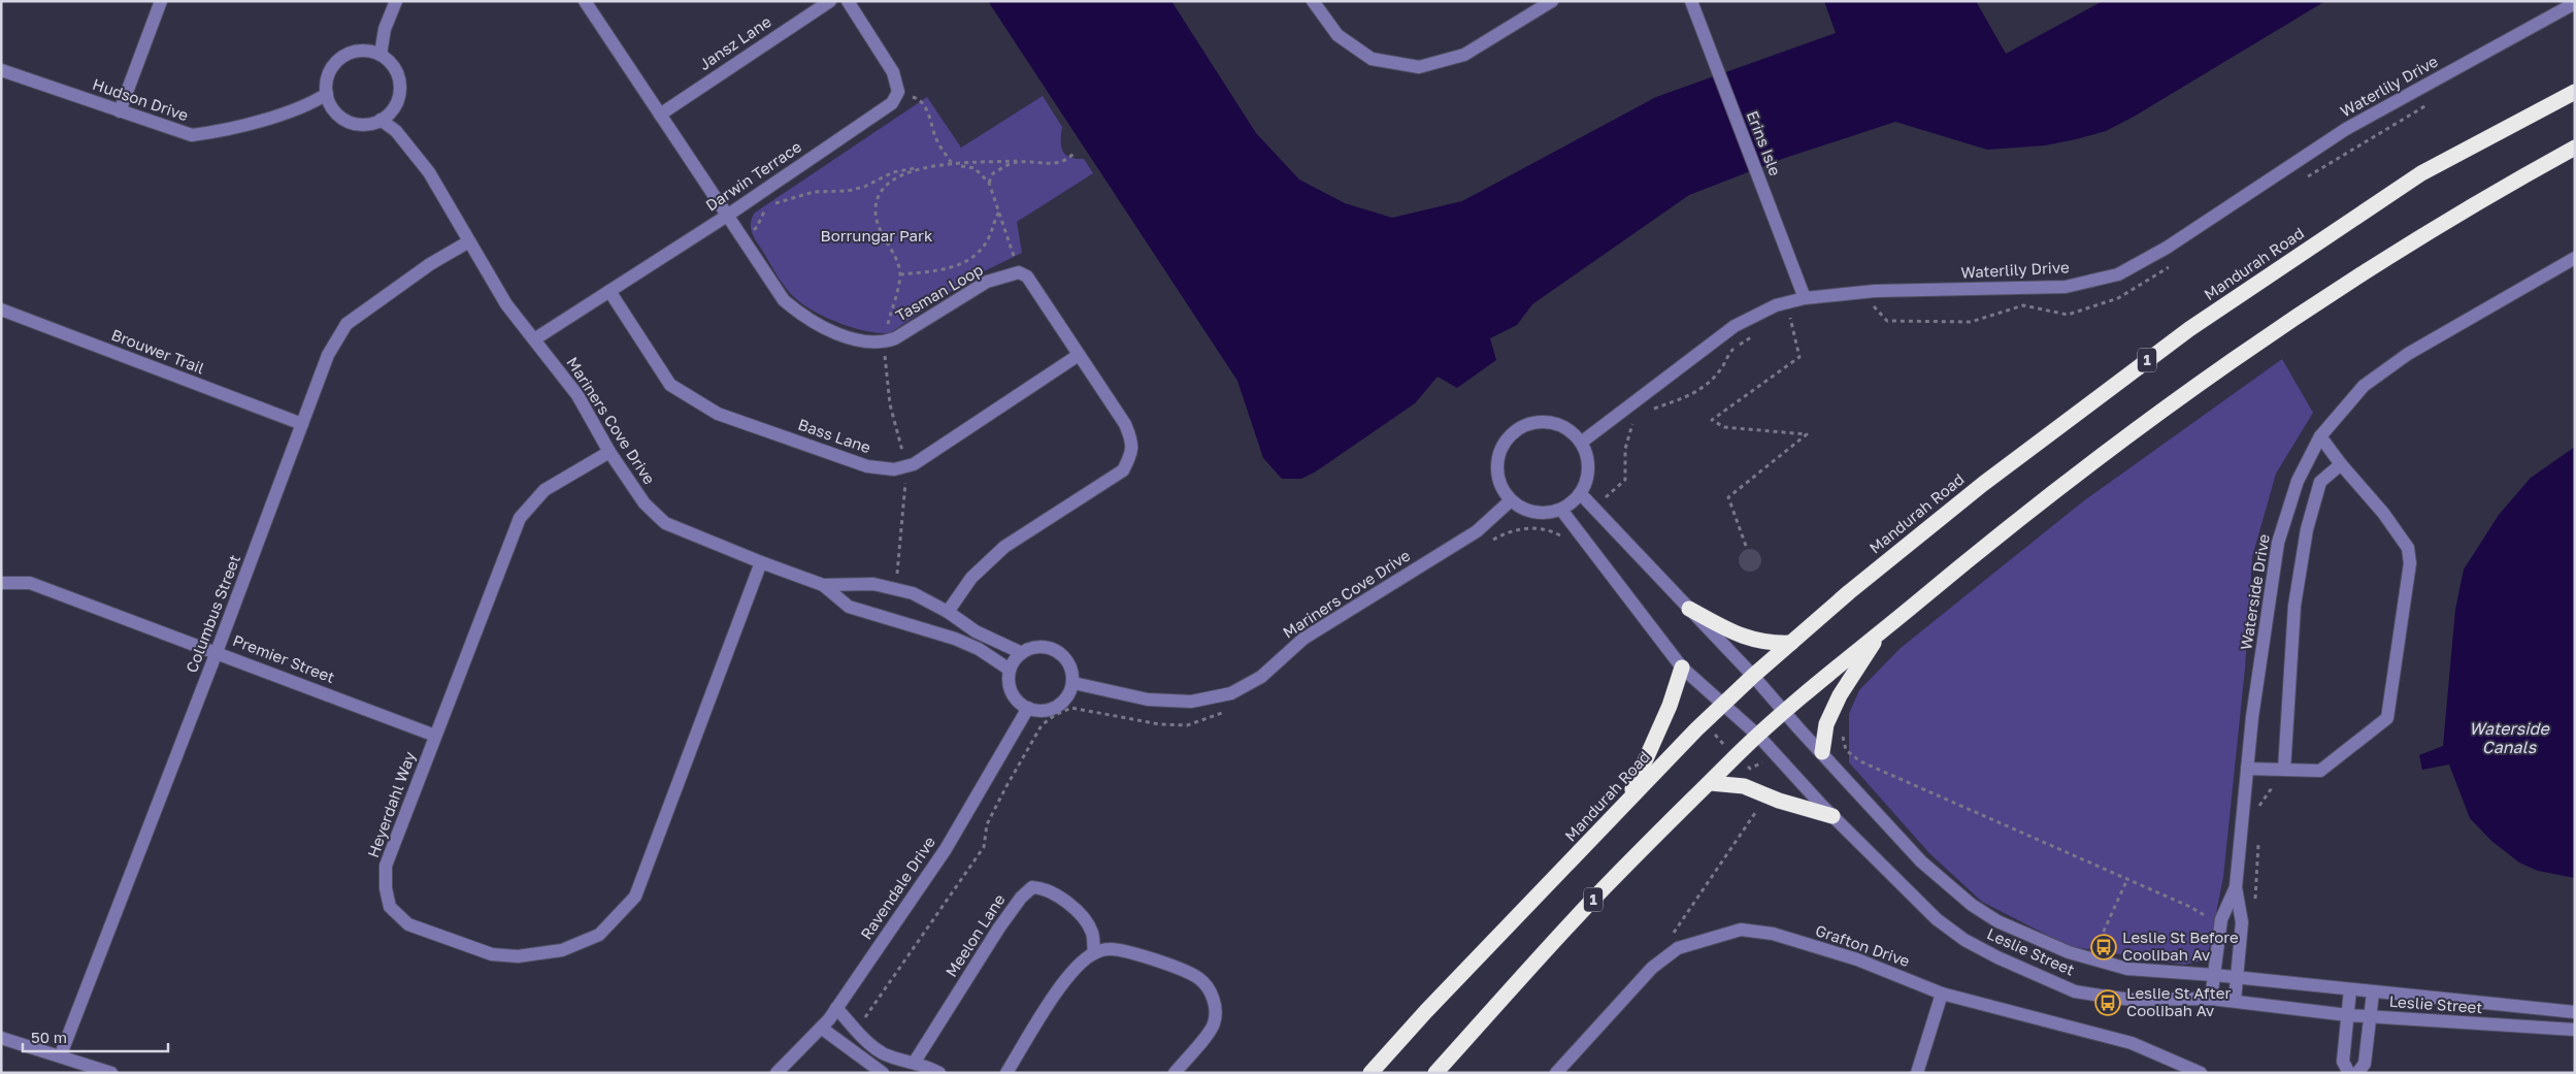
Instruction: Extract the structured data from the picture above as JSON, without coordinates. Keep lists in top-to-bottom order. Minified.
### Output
{"streets":{"highway":["Mandurah Road","1"],"street":["Jansz Lane","Waterlily Drive","Hudson Drive","Erins Isle","Darwin Terrace","Tasman Loop","Brouwer Trail","Mariners Cove Drive","Bass Lane","Waterside Drive","Columbus Street","Premier Street","Heyerdahl Way","Ravendale Drive","Meelon Lane","Grafton Drive","Leslie Street"]},"crossings":[["Jansz Lane","Tasman Loop"],["Waterlily Drive","Erins Isle"],["Waterlily Drive","Mariners Cove Drive"],["Hudson Drive","Mariners Cove Drive"],["Darwin Terrace","Tasman Loop"],["Darwin Terrace","Mariners Cove Drive"],["Darwin Terrace","Bass Lane"],["Mandurah Road","Leslie Street"],["Brouwer Trail","Columbus Street"],["1","Leslie Street"],["Mariners Cove Drive","Columbus Street"],["Mariners Cove Drive","Heyerdahl Way"],["Mariners Cove Drive","Ravendale Drive"],["Waterside Drive","Leslie Street"],["Columbus Street","Premier Street"],["Premier Street","Heyerdahl Way"]],"water":["Waterside Canals"],"parks":["Borrungar Park"],"places":{"bus stop":["Leslie St Before Coolibah Av","Leslie St After Coolibah Av"]},"scale_bar":"50 m"}
